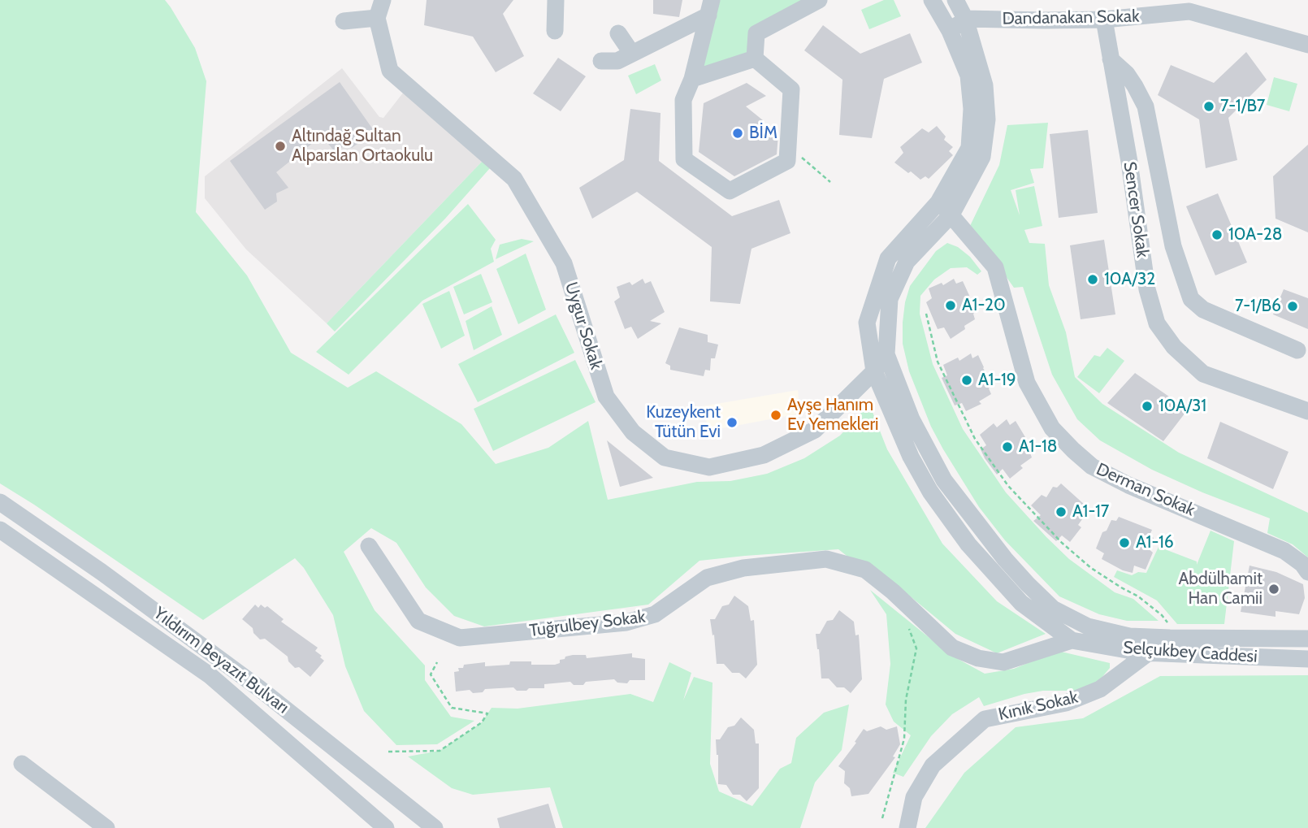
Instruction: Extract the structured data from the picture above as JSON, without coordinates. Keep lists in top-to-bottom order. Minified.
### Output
{"streets":{"street":["Dandanakan Sokak","Sencer Sokak","Uygur Sokak","Derman Sokak","Tuğrulbey Sokak","Selçukbey Caddesi","Yıldırım Beyazıt Bulvarı","Kınık Sokak"]},"crossings":[["Dandanakan Sokak","Sencer Sokak"],["Dandanakan Sokak","Selçukbey Caddesi"],["Uygur Sokak","Selçukbey Caddesi"],["Derman Sokak","Selçukbey Caddesi"],["Tuğrulbey Sokak","Selçukbey Caddesi"],["Selçukbey Caddesi","Kınık Sokak"]],"places":["7-1/B7","BİM","Altındağ Sultan Alparslan Ortaokulu","10A-28","10A/32","A1-20","7-1/B6","A1-19","10A/31","Ayşe Hanım Ev Yemekleri","Kuzeykent Tütün Evi","A1-18","A1-17","A1-16","Abdülhamit Han Camii"]}
